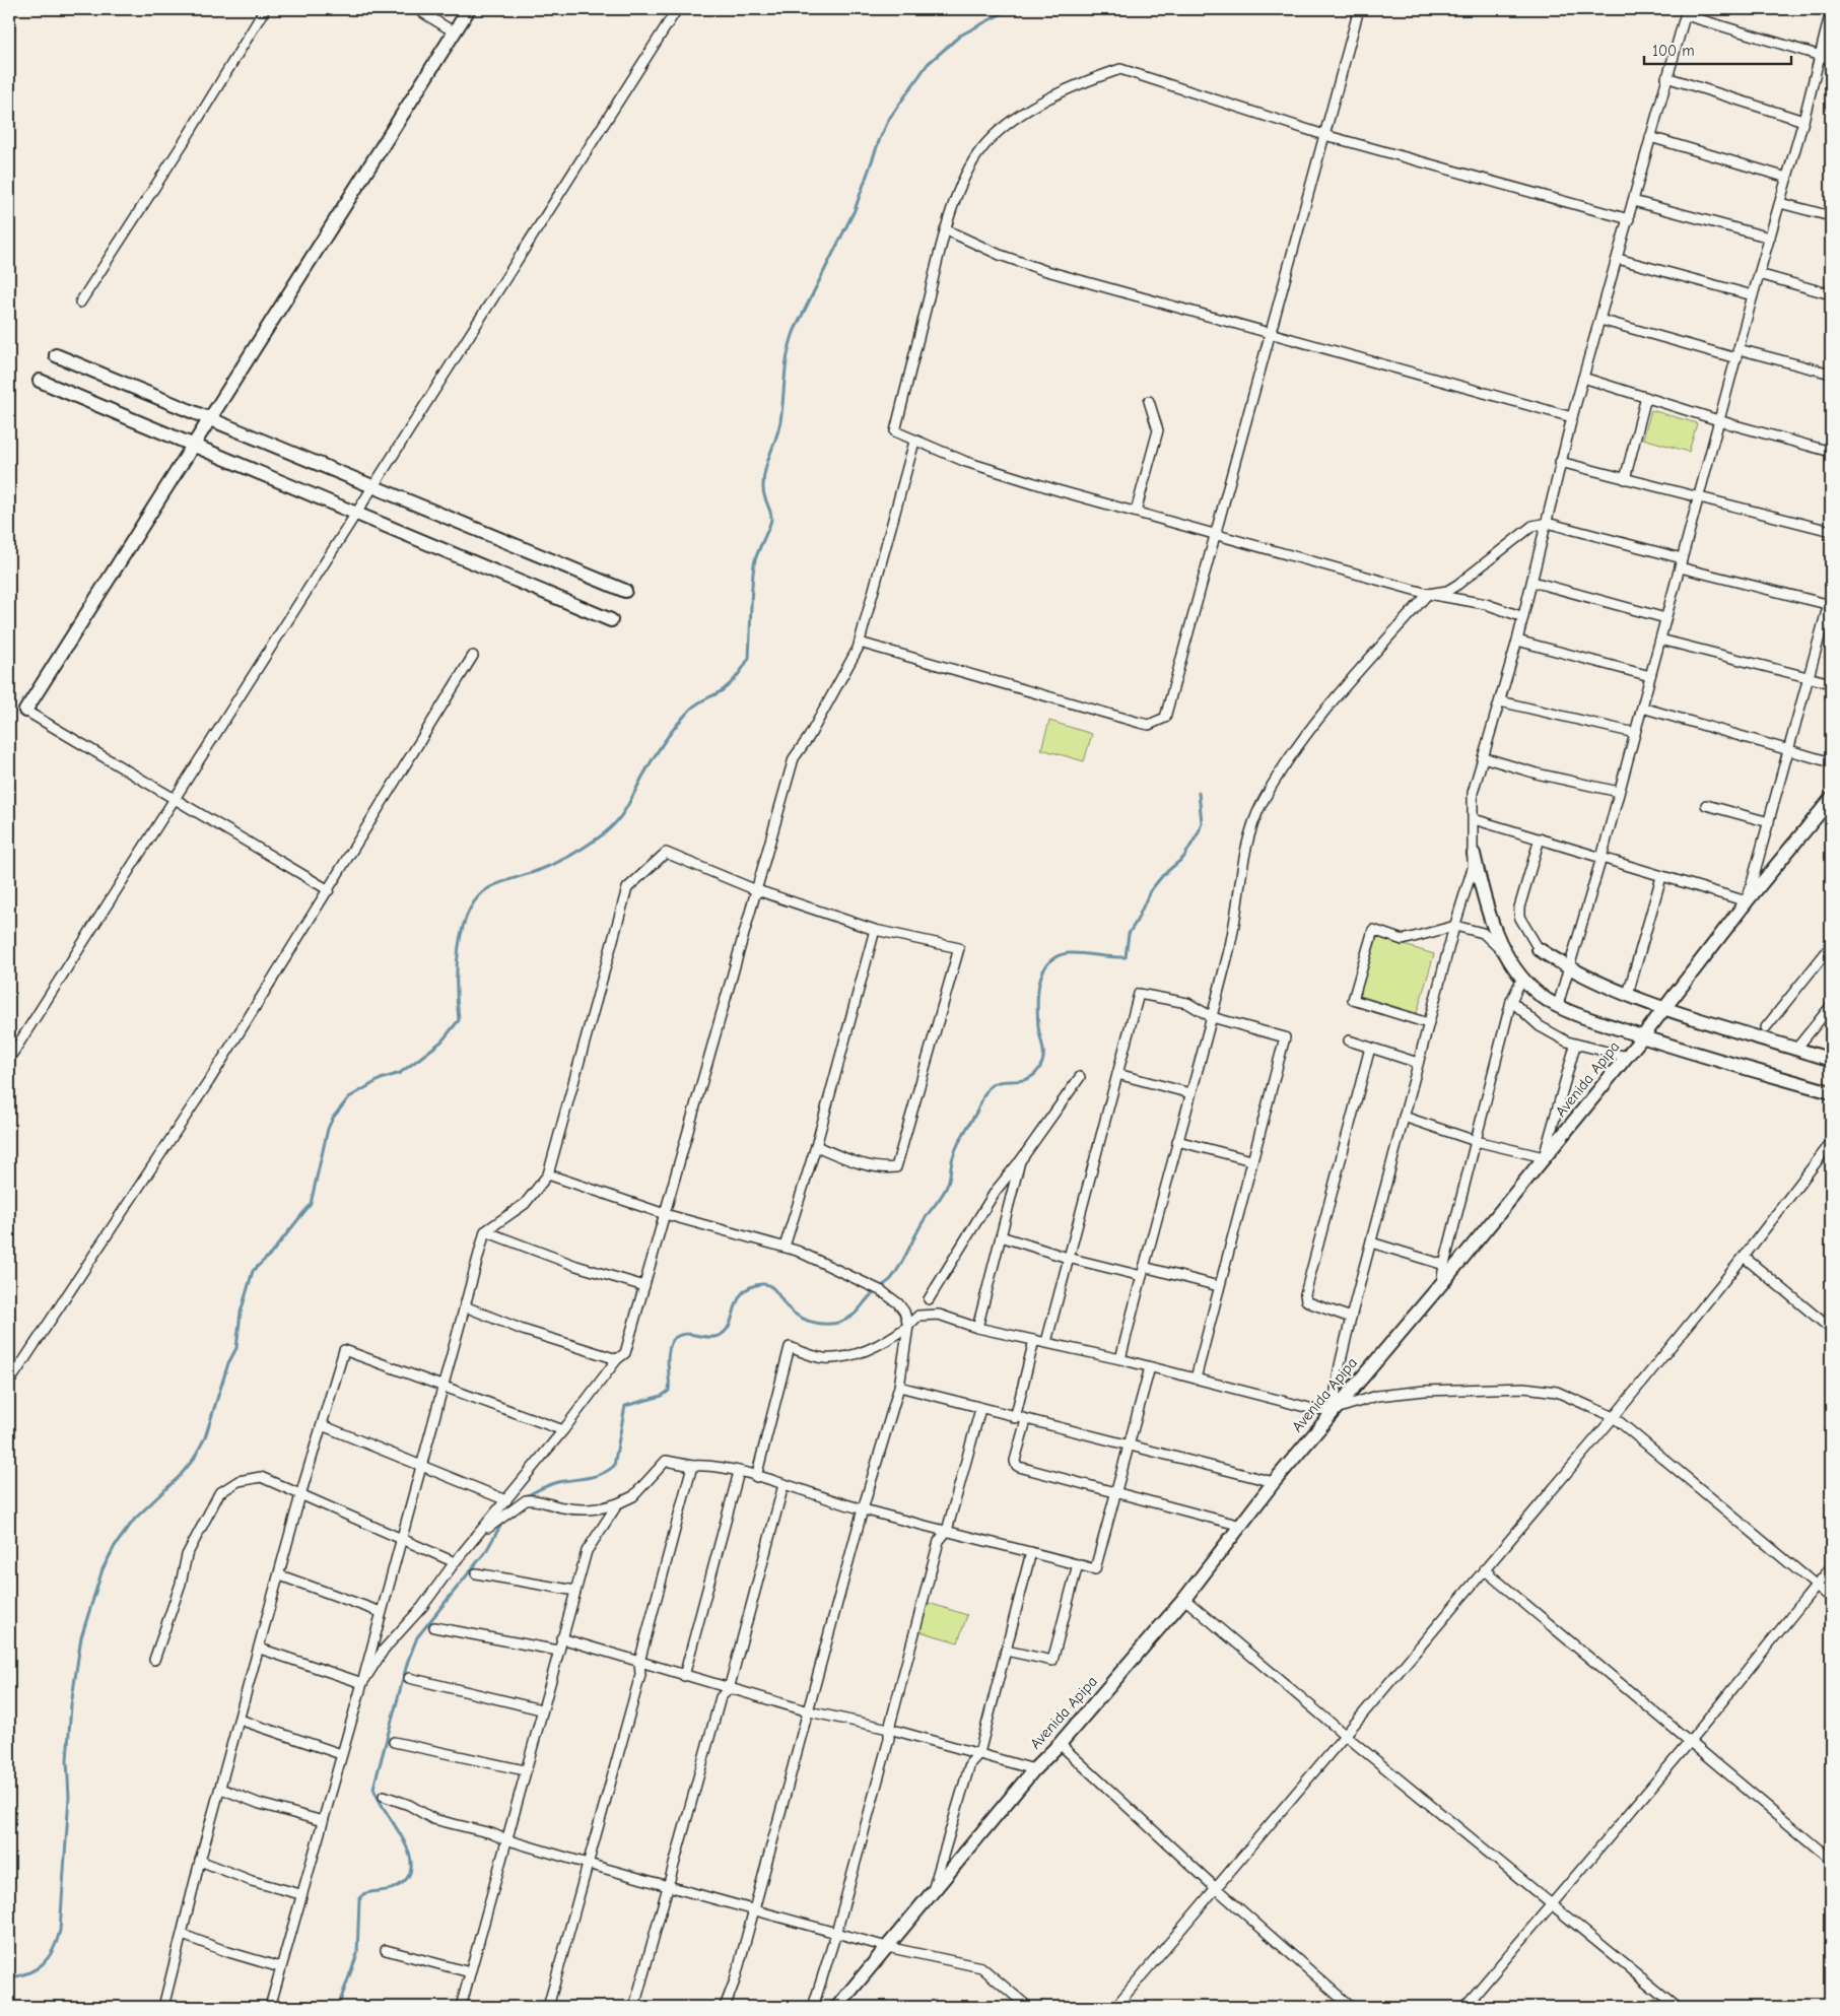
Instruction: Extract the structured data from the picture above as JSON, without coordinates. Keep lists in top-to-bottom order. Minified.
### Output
{"streets":{"street":["Avenida Apipa"]},"scale_bar":"100 m"}
